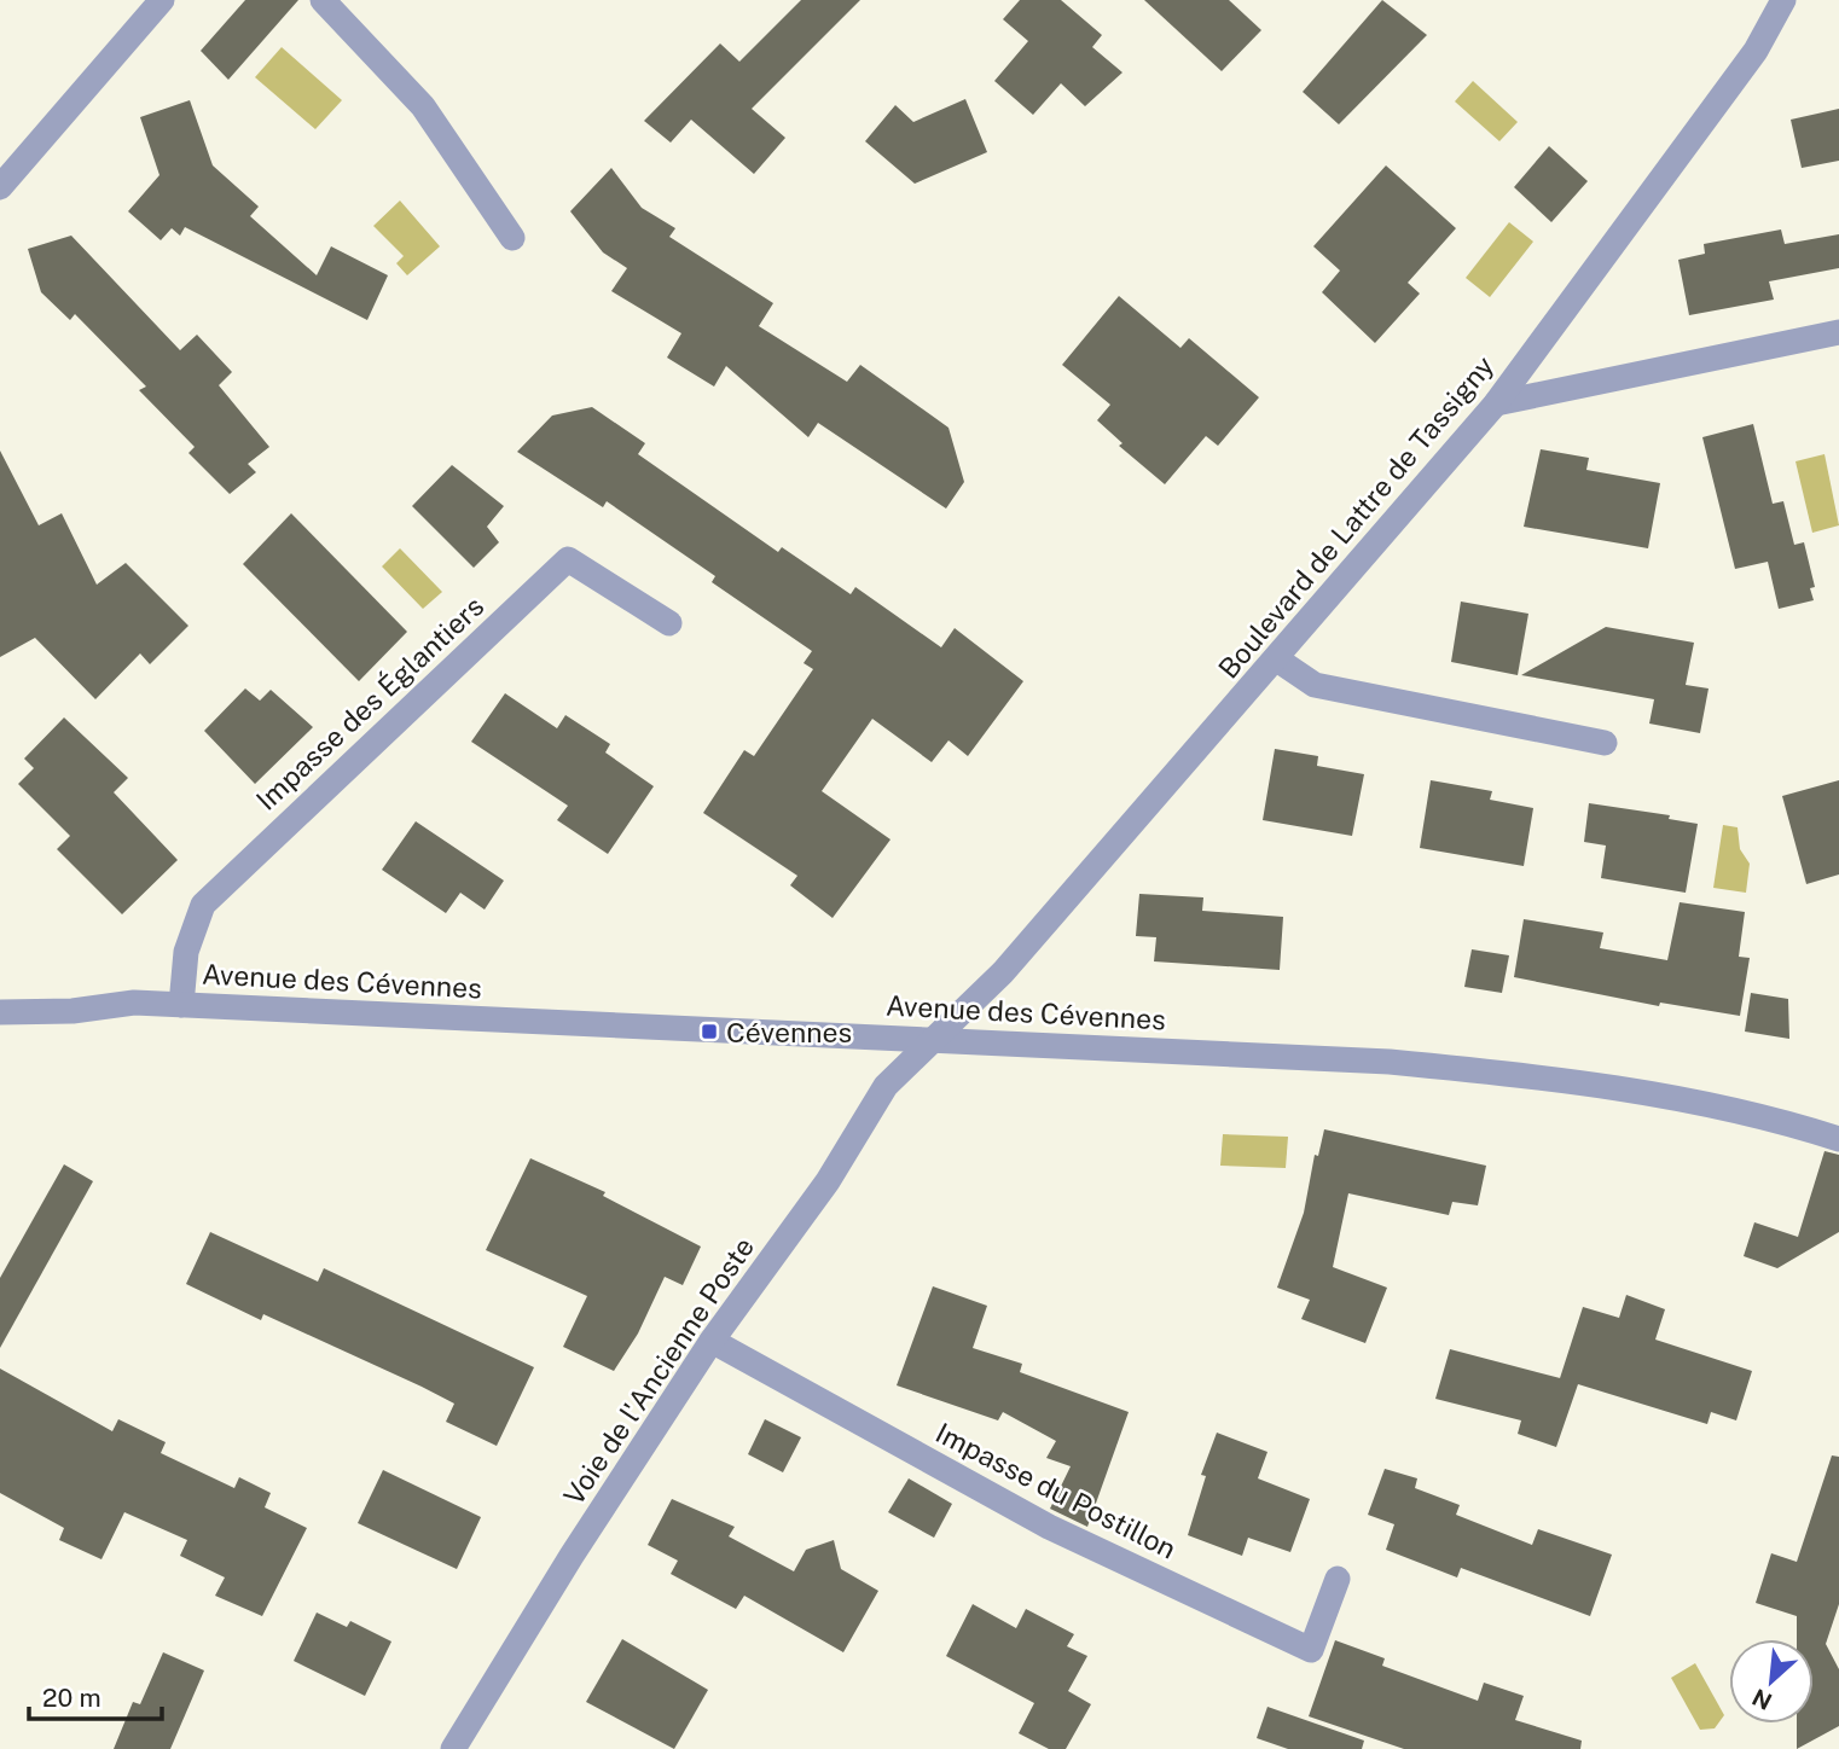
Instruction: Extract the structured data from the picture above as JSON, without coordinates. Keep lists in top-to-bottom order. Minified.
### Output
{"streets":{"street":["Boulevard de Lattre de Tassigny","Impasse des Églantiers","Avenue des Cévennes","Voie de l'Ancienne Poste","Impasse du Postillon"]},"crossings":[["Boulevard de Lattre de Tassigny","Avenue des Cévennes"],["Boulevard de Lattre de Tassigny","Voie de l'Ancienne Poste"],["Impasse des Églantiers","Avenue des Cévennes"],["Avenue des Cévennes","Voie de l'Ancienne Poste"],["Voie de l'Ancienne Poste","Impasse du Postillon"]],"places":{"transit":["Cévennes"]},"scale_bar":"20 m","north":"bottom left"}
